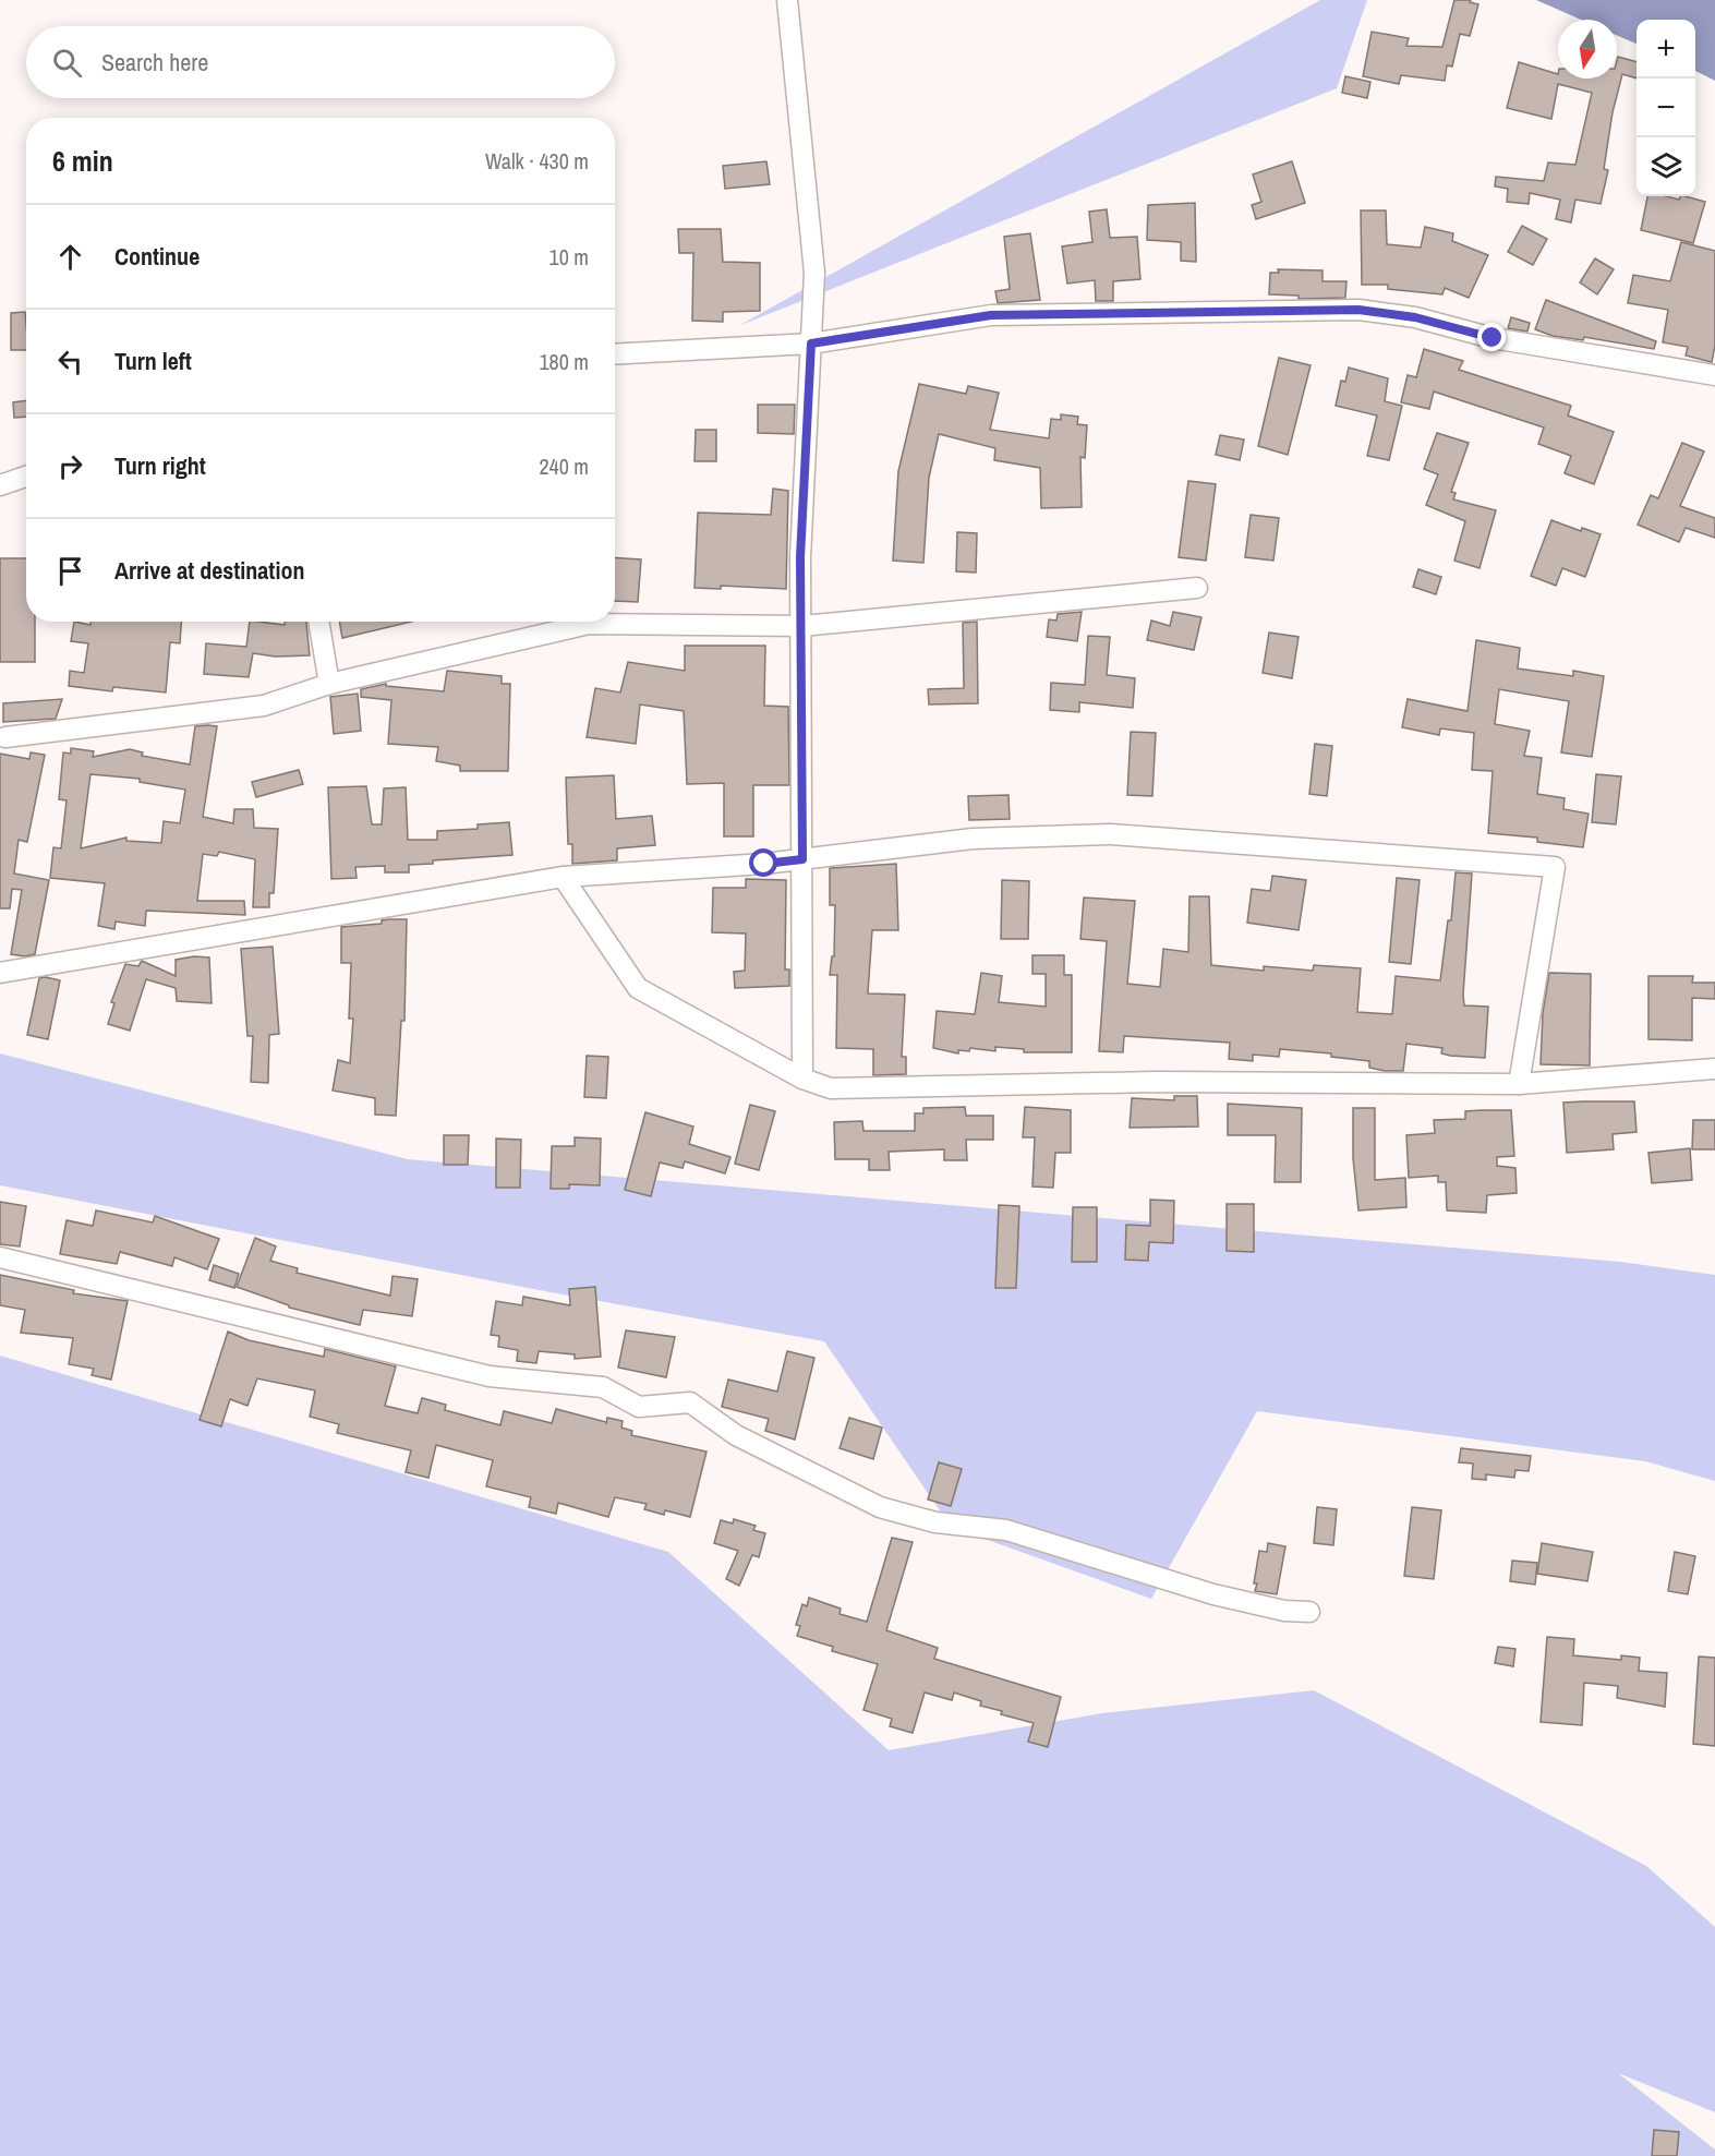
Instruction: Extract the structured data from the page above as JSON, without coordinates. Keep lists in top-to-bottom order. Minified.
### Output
{"north":"bottom","page":{"map_buttons":["+","−"],"search":"Search here","heading":["6 min","Walk · 430 m"],"list":[["Continue","10 m"],["Turn left","180 m"],["Turn right","240 m"],"Arrive at destination"]}}
